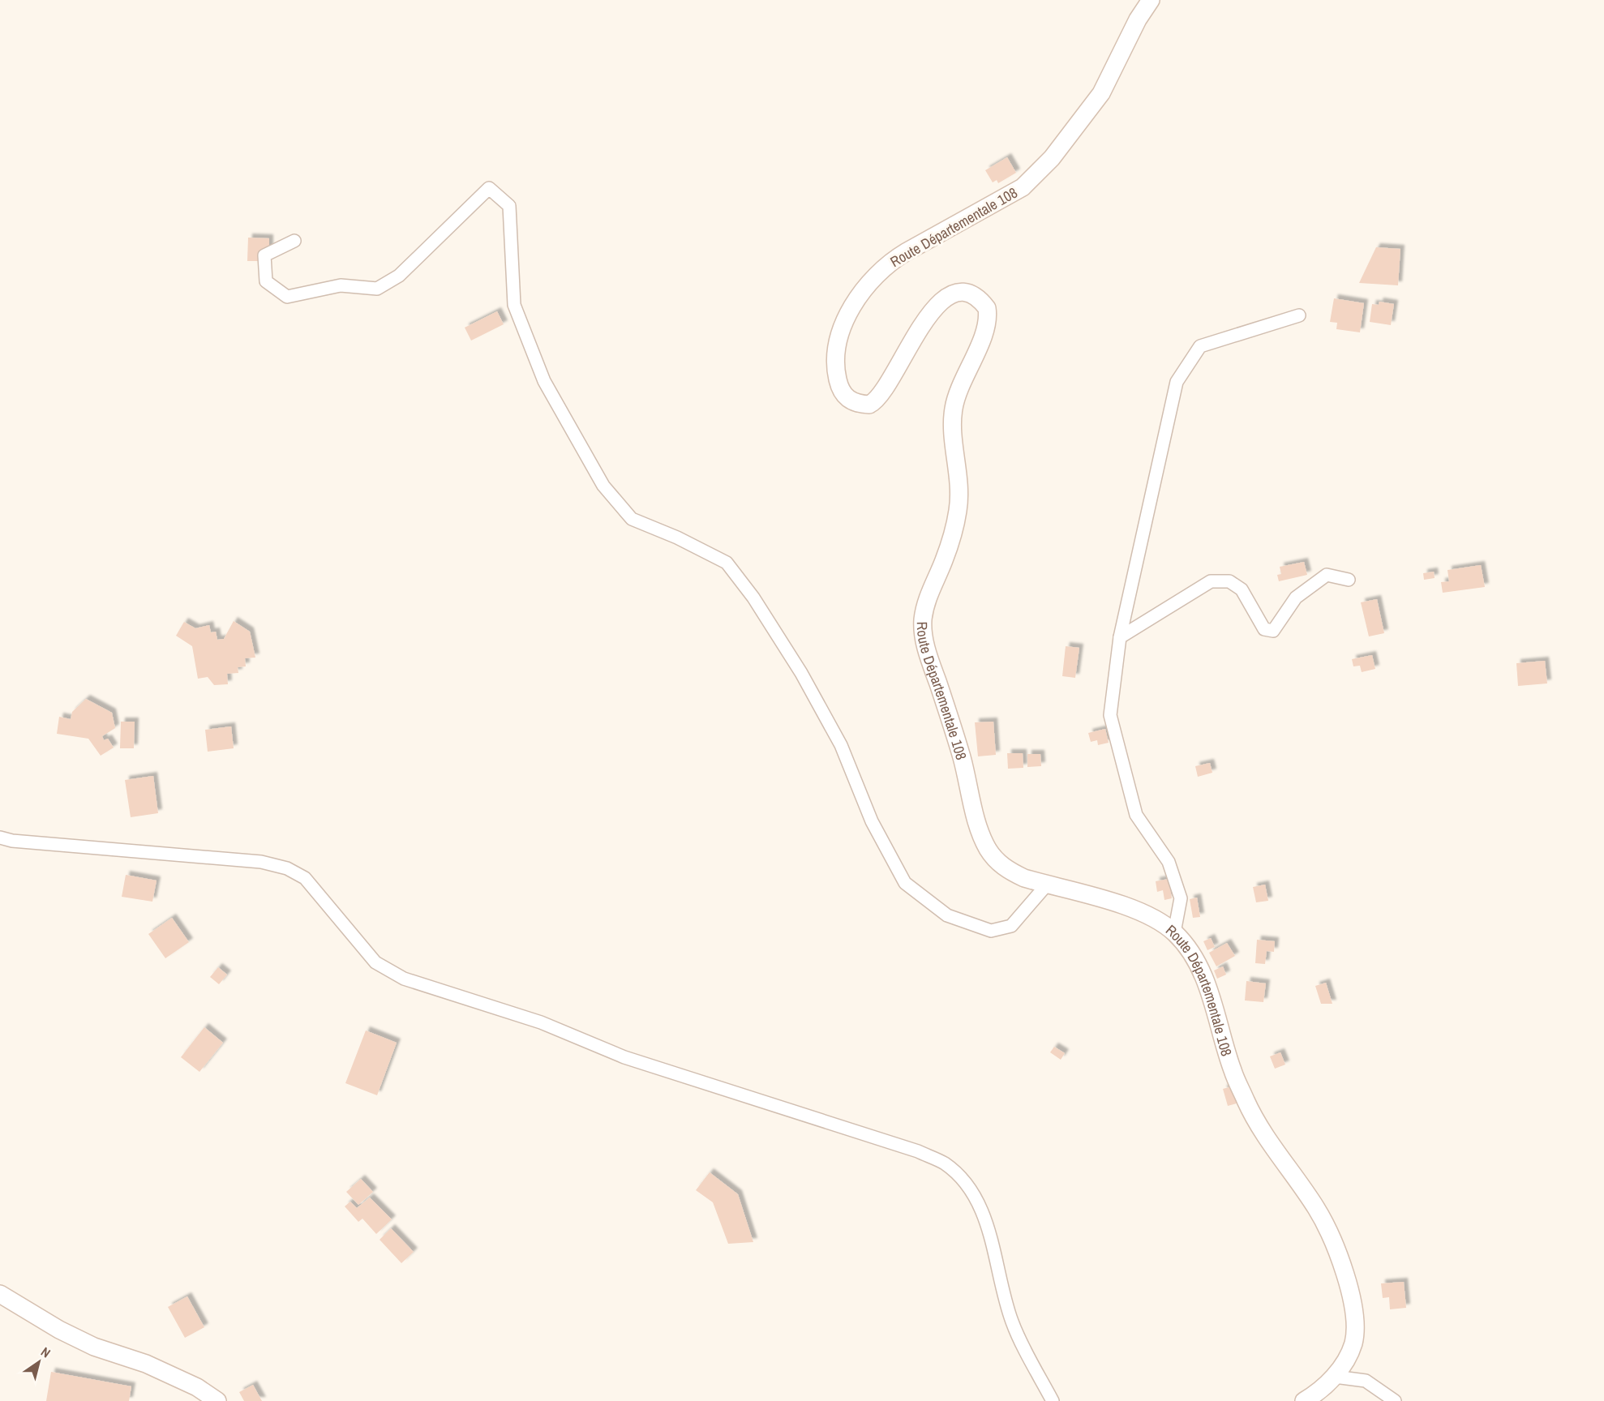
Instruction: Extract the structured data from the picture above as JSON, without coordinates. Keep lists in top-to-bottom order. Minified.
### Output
{"streets":{"main road":["Route Départementale 108"]},"north":"top right"}
